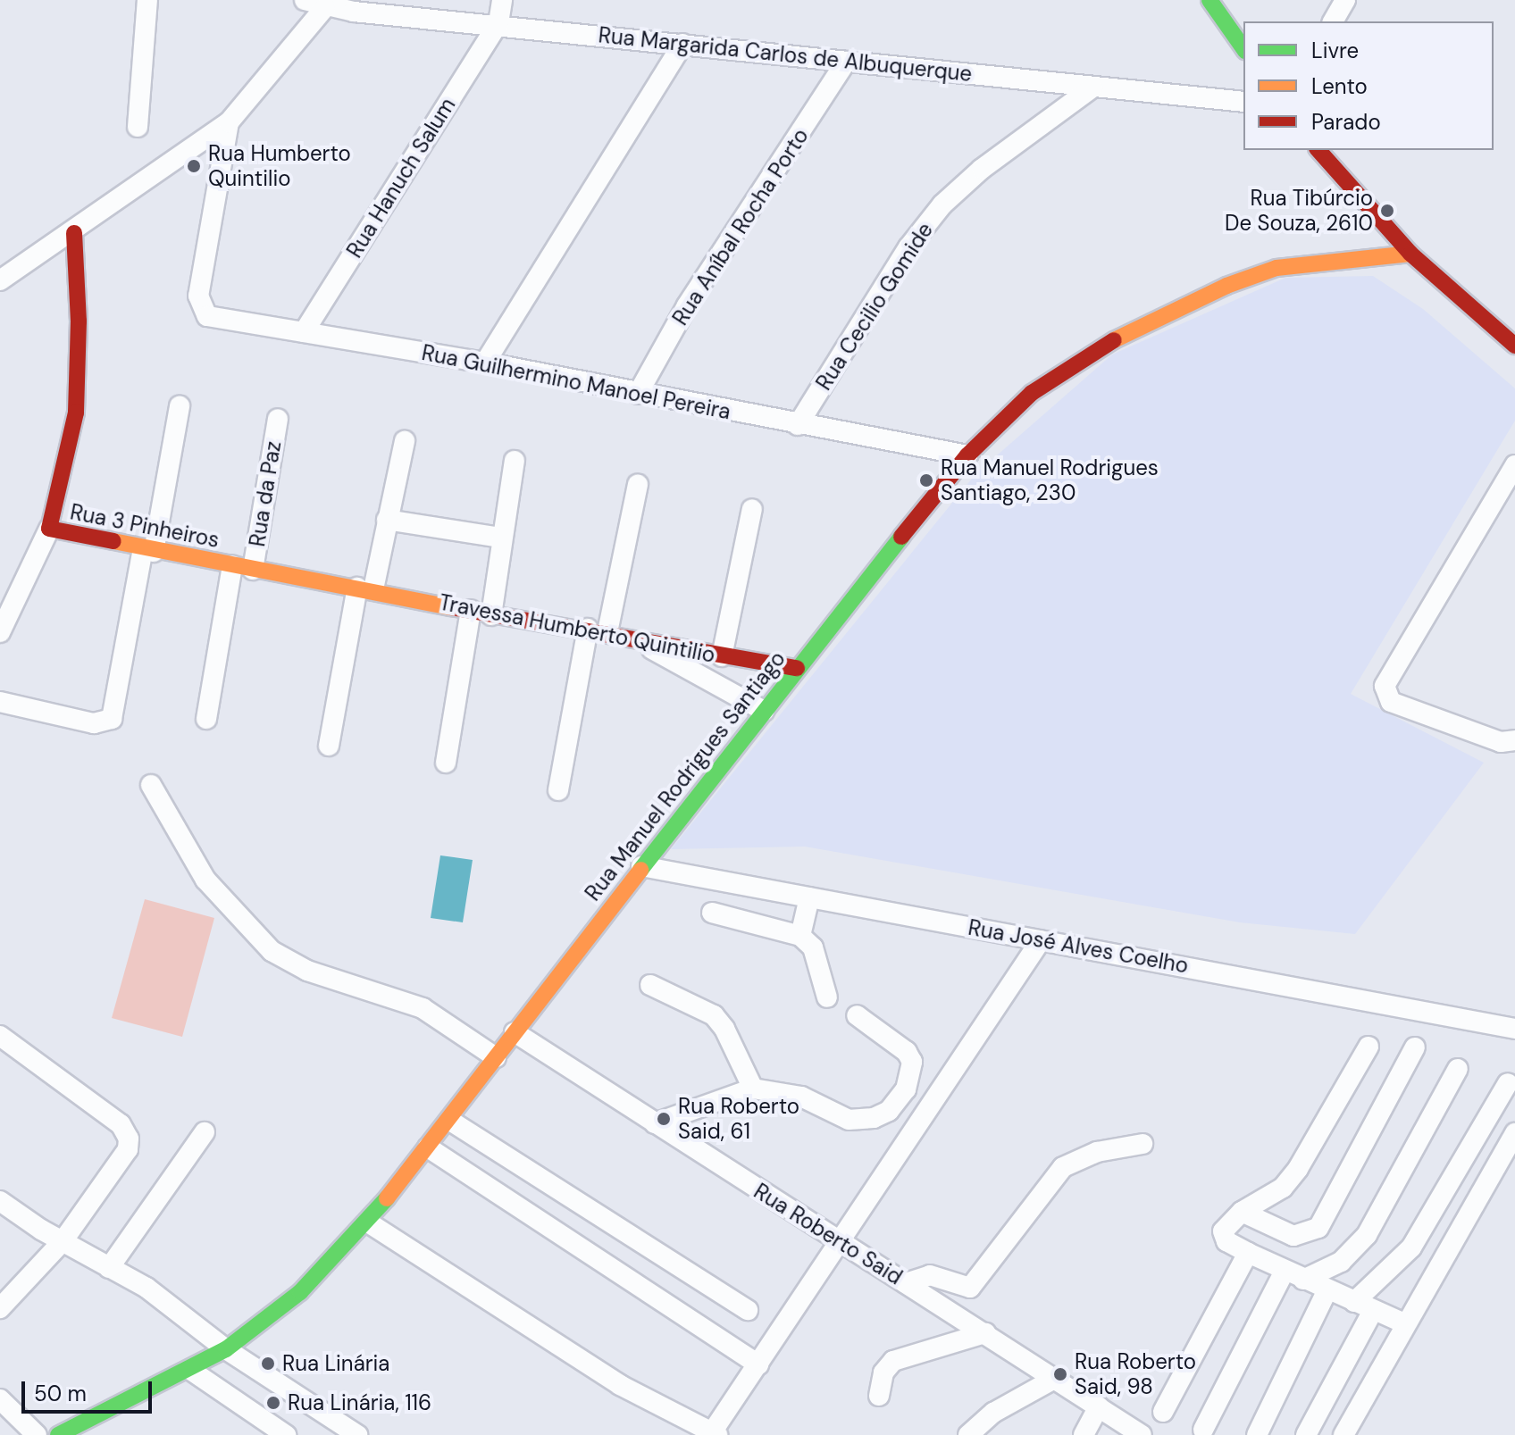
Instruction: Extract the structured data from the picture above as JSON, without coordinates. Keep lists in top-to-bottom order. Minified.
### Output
{"streets":{"main road":["Rua 3 Pinheiros","Travessa Humberto Quintilio","Rua Manuel Rodrigues Santiago"],"street":["Rua Margarida Carlos de Albuquerque","Rua Hanuch Salum","Rua Aníbal Rocha Porto","Rua Cecilio Gomide","Rua Guilhermino Manoel Pereira","Rua da Paz","Rua José Alves Coelho","Rua Roberto Said"]},"crossings":[["Rua Margarida Carlos de Albuquerque","Rua Hanuch Salum"],["Rua Margarida Carlos de Albuquerque","Rua Aníbal Rocha Porto"],["Rua Margarida Carlos de Albuquerque","Rua Cecilio Gomide"],["Rua Hanuch Salum","Rua Guilhermino Manoel Pereira"],["Rua Aníbal Rocha Porto","Rua Guilhermino Manoel Pereira"],["Rua Cecilio Gomide","Rua Guilhermino Manoel Pereira"],["Rua Guilhermino Manoel Pereira","Rua Manuel Rodrigues Santiago"],["Rua da Paz","Rua 3 Pinheiros"],["Rua 3 Pinheiros","Travessa Humberto Quintilio"],["Travessa Humberto Quintilio","Rua Manuel Rodrigues Santiago"],["Rua Manuel Rodrigues Santiago","Rua José Alves Coelho"],["Rua Manuel Rodrigues Santiago","Rua Roberto Said"]],"places":["Rua Humberto Quintilio","Rua Tibúrcio De Souza, 2610","Rua Manuel Rodrigues Santiago, 230","Rua Roberto Said, 61","Rua Linária","Rua Roberto Said, 98","Rua Linária, 116"],"legend":["Livre","Lento","Parado"],"scale_bar":"50 m"}
